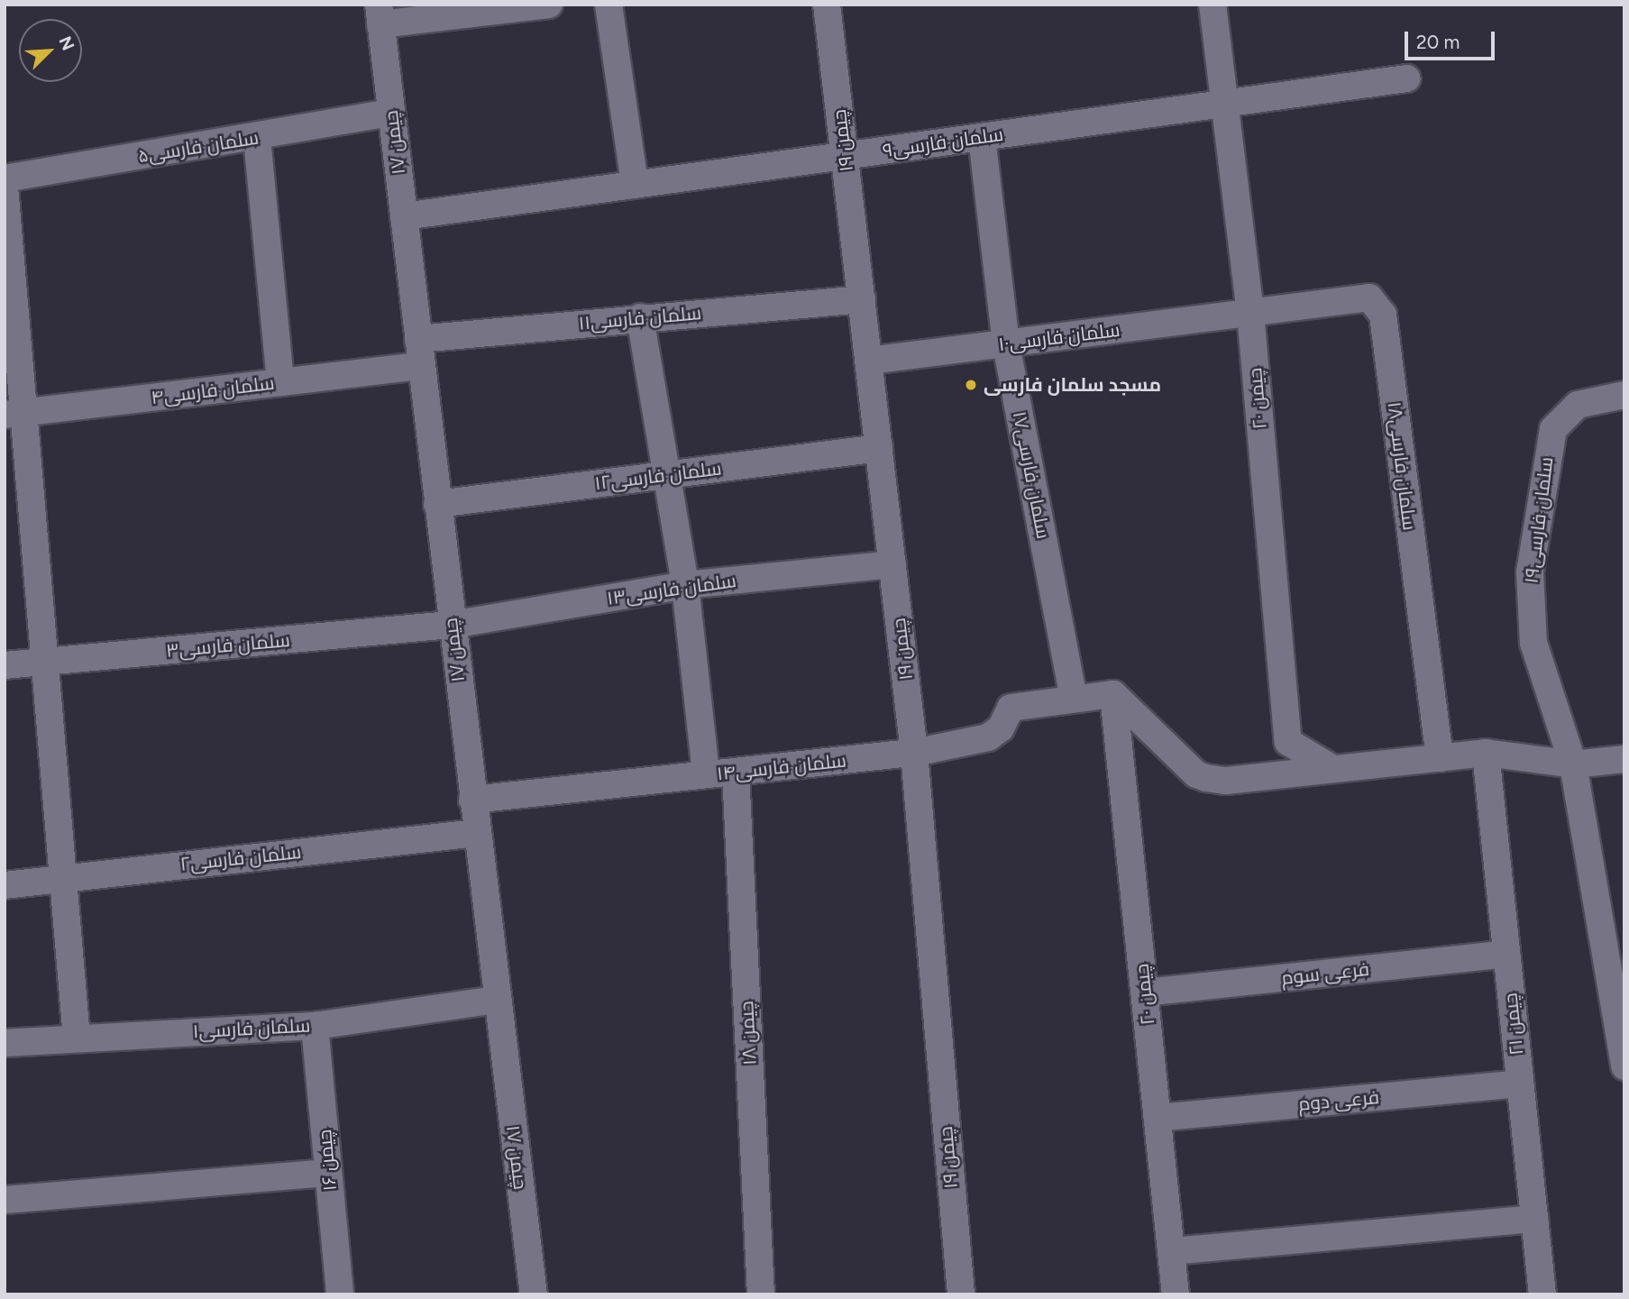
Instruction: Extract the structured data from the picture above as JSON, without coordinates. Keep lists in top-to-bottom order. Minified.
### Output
{"streets":{"street":["چیمن ۱۹","چیمن ۱۷","سلمان فارسی۹","سلمان فارسی۵","سلمان فارسی۱۱","سلمان فارسی۱۰","سلمان فارسی۴","چیمن ۲۰","سلمان فارسی۱۸","سلمان فارسی۱۷","سلمان فارسی۱۲","سلمان فارسی۱۹","سلمان فارسی۱۳","سلمان فارسی۳","سلمان فارسی۱۴","سلمان فارسی۲","فرعی سوم","چیمن ۲۱","سلمان فارسی۱","چیمن ۱۸","فرعی دوم","چیمن ۱۶"]},"crossings":[["چیمن ۱۹","سلمان فارسی۹"],["چیمن ۱۹","سلمان فارسی۱۱"],["چیمن ۱۹","سلمان فارسی۱۰"],["چیمن ۱۹","سلمان فارسی۱۲"],["چیمن ۱۹","سلمان فارسی۱۳"],["چیمن ۱۹","سلمان فارسی۱۴"],["چیمن ۱۷","سلمان فارسی۹"],["چیمن ۱۷","سلمان فارسی۵"],["چیمن ۱۷","سلمان فارسی۱۱"],["چیمن ۱۷","سلمان فارسی۴"],["چیمن ۱۷","سلمان فارسی۱۲"],["چیمن ۱۷","سلمان فارسی۱۳"],["چیمن ۱۷","سلمان فارسی۳"],["چیمن ۱۷","سلمان فارسی۱۴"],["چیمن ۱۷","سلمان فارسی۲"],["چیمن ۱۷","سلمان فارسی۱"],["سلمان فارسی۹","چیمن ۲۰"],["سلمان فارسی۹","سلمان فارسی۱۷"],["سلمان فارسی۱۰","چیمن ۲۰"],["سلمان فارسی۱۰","سلمان فارسی۱۸"],["سلمان فارسی۱۰","سلمان فارسی۱۷"],["چیمن ۲۰","سلمان فارسی۱۸"],["چیمن ۲۰","سلمان فارسی۱۴"],["چیمن ۲۰","فرعی سوم"],["چیمن ۲۰","فرعی دوم"],["سلمان فارسی۱۷","سلمان فارسی۱۴"],["سلمان فارسی۱۳","سلمان فارسی۳"],["سلمان فارسی۱۴","چیمن ۱۸"],["فرعی سوم","چیمن ۲۱"],["چیمن ۲۱","فرعی دوم"],["سلمان فارسی۱","چیمن ۱۶"]],"places":["مسجد سلمان فارسی"],"scale_bar":"20 m","north":"top right"}
